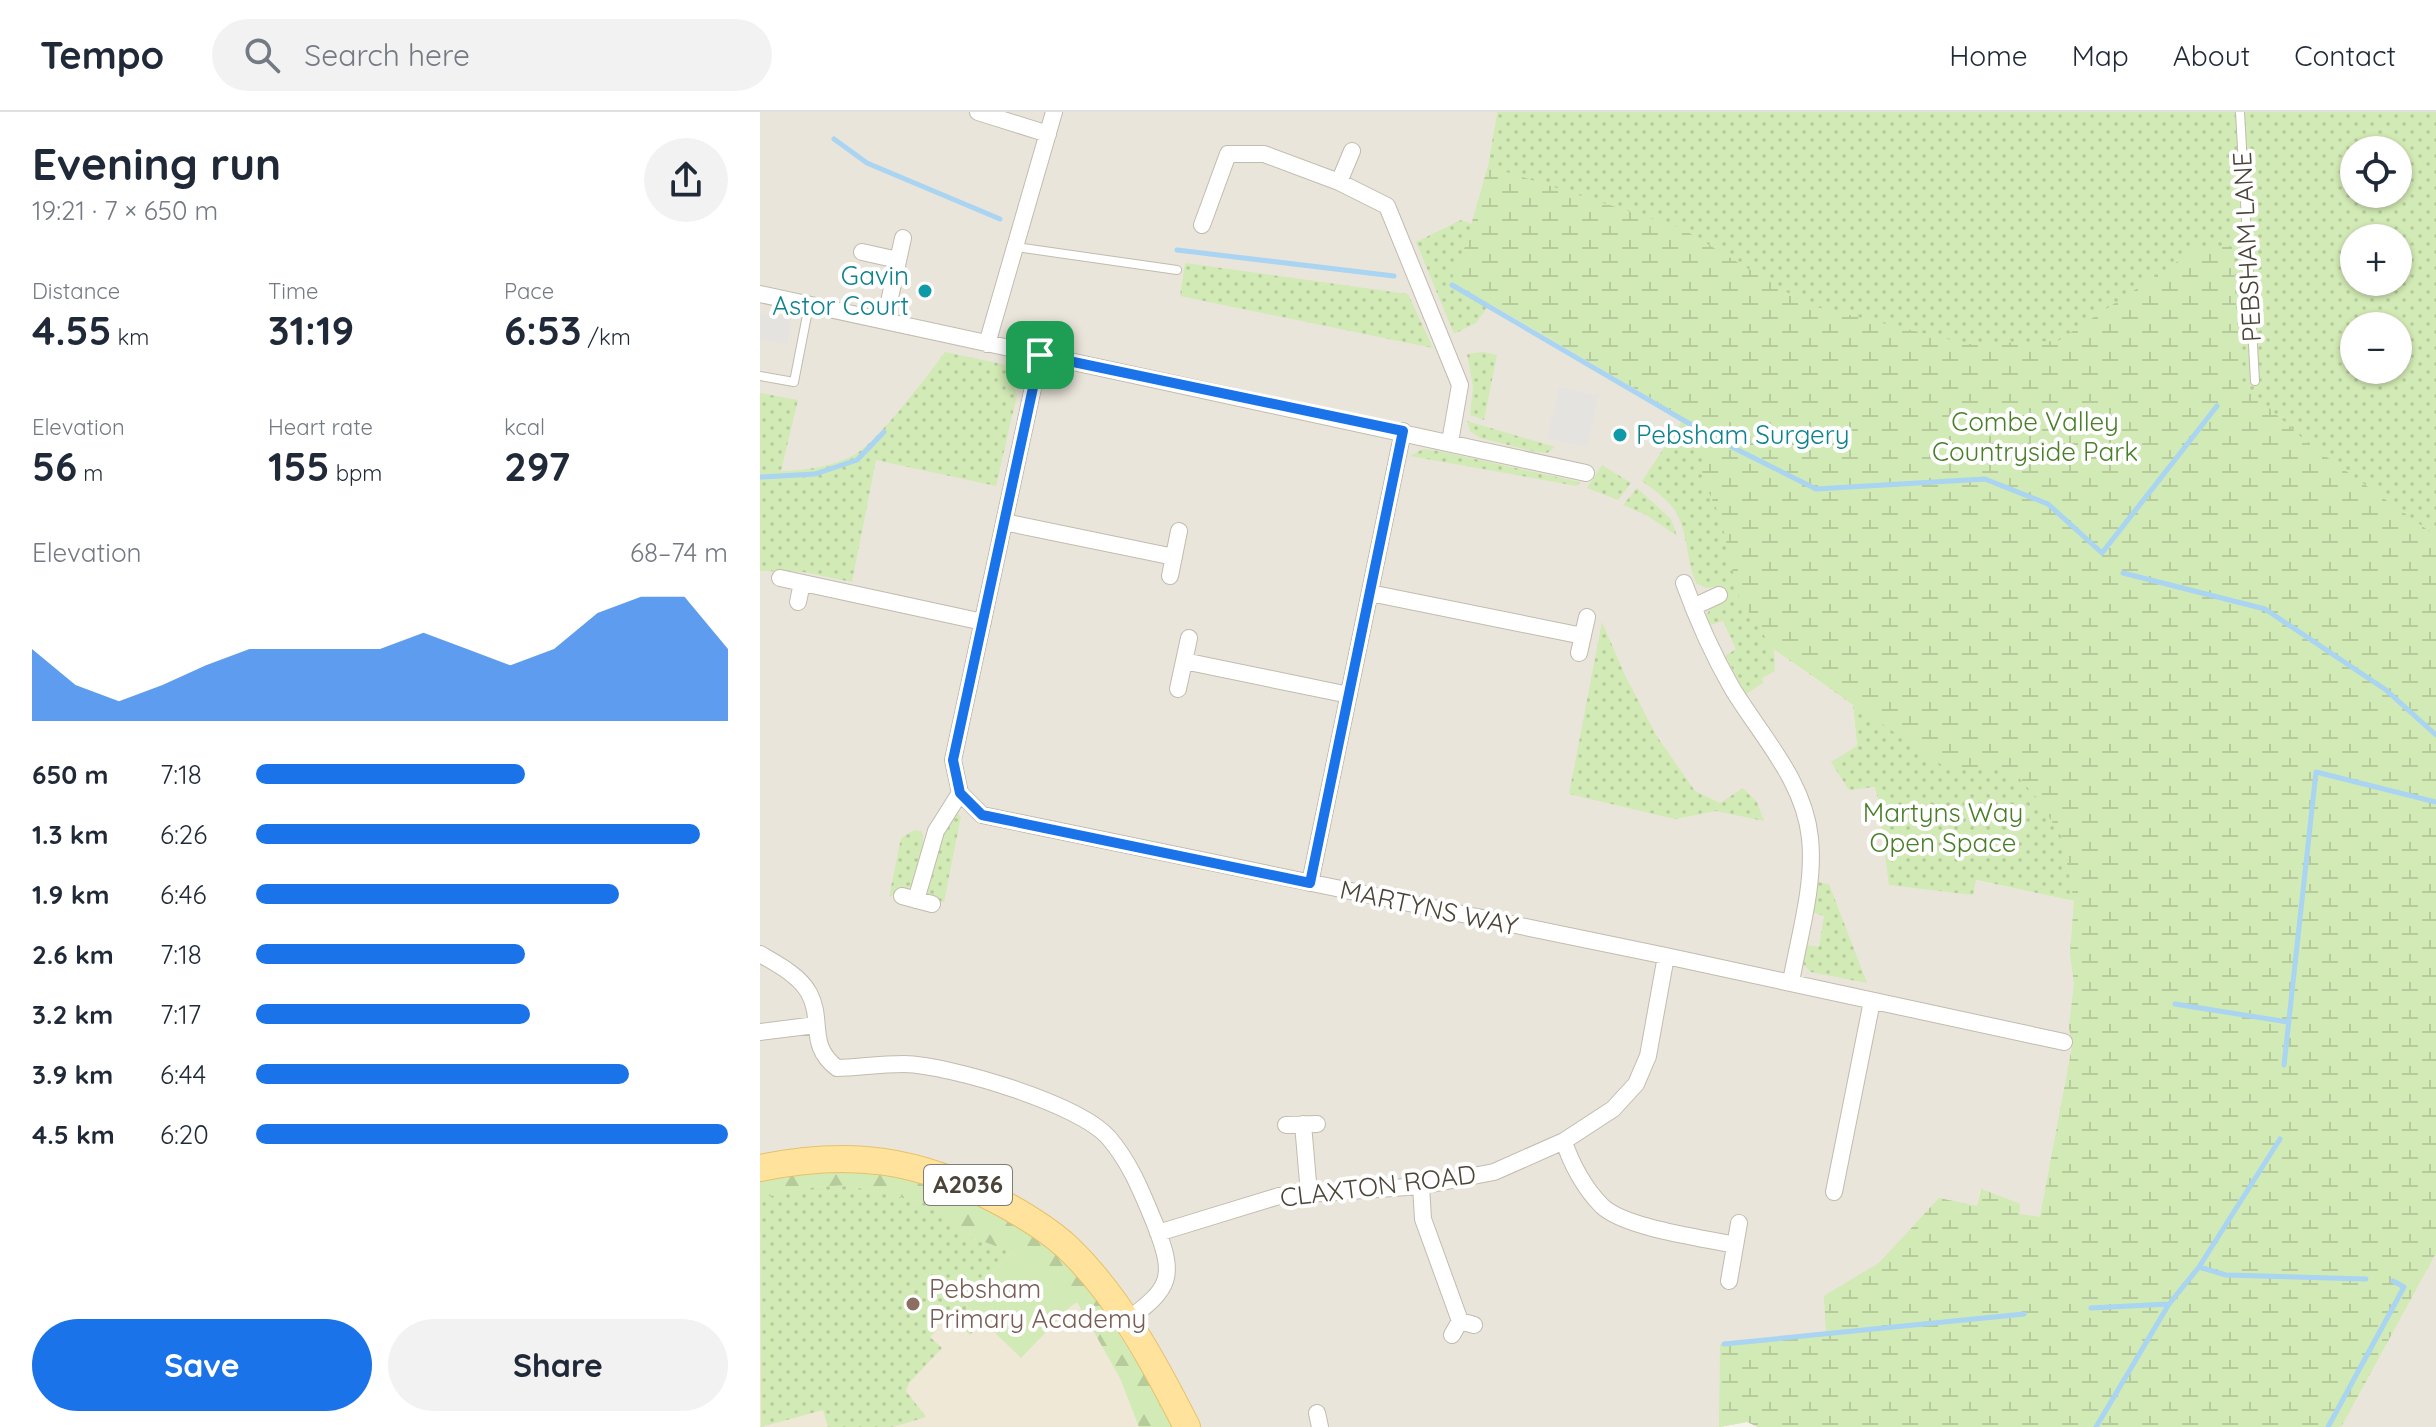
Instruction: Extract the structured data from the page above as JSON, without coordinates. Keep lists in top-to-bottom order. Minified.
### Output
{"streets":{"main road":["A2036"],"street":["MARTYNS WAY","CLAXTON ROAD"],"lane":["PEBSHAM LANE"]},"crossings":[["MARTYNS WAY","CLAXTON ROAD"]],"parks":["Combe Valley Countryside Park","Martyns Way Open Space"],"places":["Gavin Astor Court","Pebsham Surgery","Pebsham Primary Academy"],"page":{"header":"Tempo","search":"Search here","nav":["Home","Map","About","Contact"],"heading":["Evening run","19:21 · 7 × 650 m"],"map_buttons":["+","−"],"stats":[["Distance","4.55 km"],["Time","31:19"],["Pace","6:53 /km"],["Elevation","56 m"],["Heart rate","155 bpm"],["kcal","297"]],"chart":["Elevation","68–74 m"],"list":[{"name":"650 m","note":"7:18"},{"name":"1.3 km","note":"6:26"},{"name":"1.9 km","note":"6:46"},{"name":"2.6 km","note":"7:18"},{"name":"3.2 km","note":"7:17"},{"name":"3.9 km","note":"6:44"},{"name":"4.5 km","note":"6:20"}],"buttons":["Save","Share"]}}
